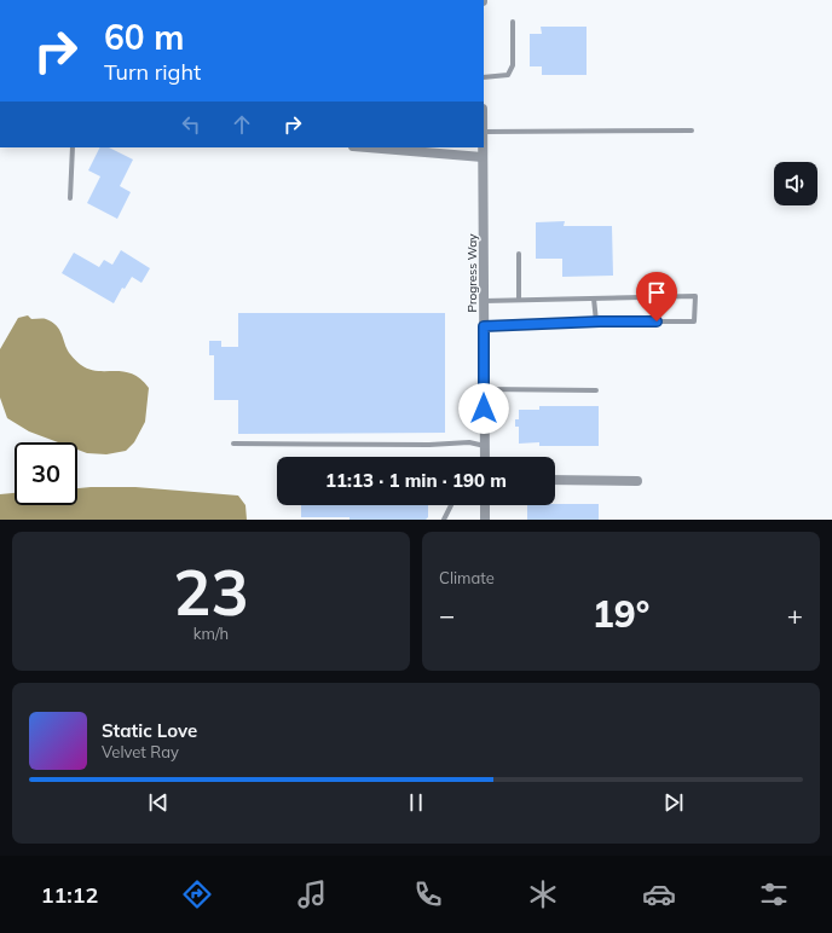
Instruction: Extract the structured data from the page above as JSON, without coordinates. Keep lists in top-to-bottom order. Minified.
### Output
{"streets":{"street":["Progress Way"]},"page":{"turn":["60 m","Turn right"],"limit":"30","trip":"11:13 · 1 min · 190 m","tile":[["23","km/h"],"Climate"],"heat":["−","19°","+"],"song":["Static Love","Velvet Ray"],"tabs":"11:12"}}
